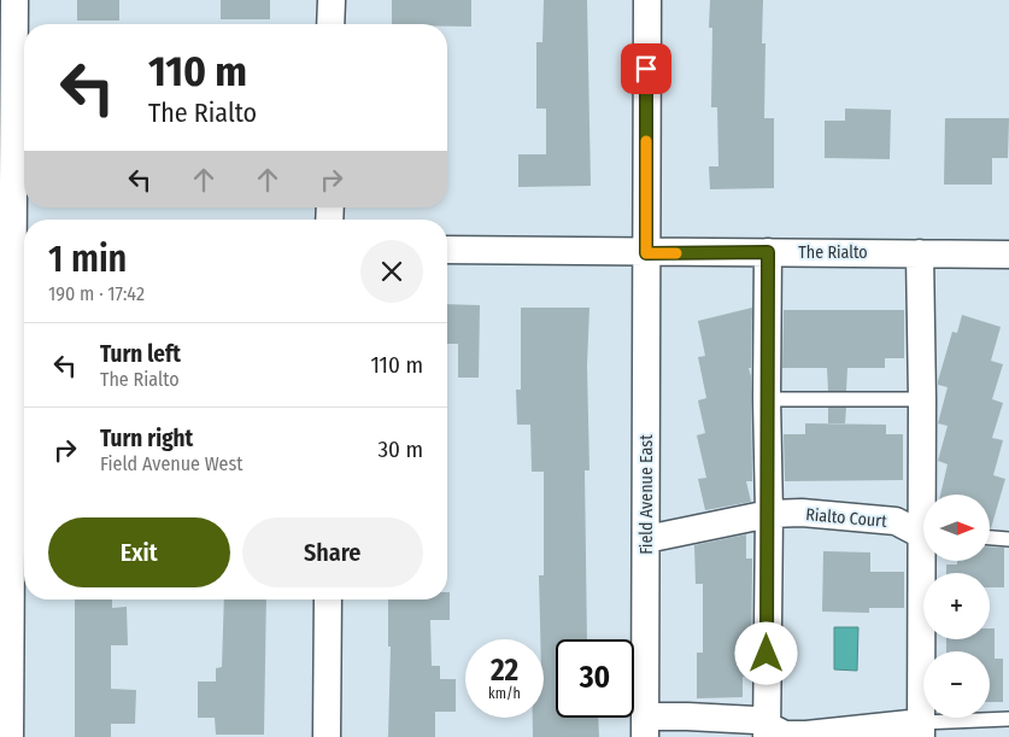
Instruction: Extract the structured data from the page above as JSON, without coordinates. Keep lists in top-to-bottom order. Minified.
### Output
{"streets":{"street":["The Rialto","Field Avenue East","Rialto Court"]},"crossings":[["The Rialto","Field Avenue East"],["Field Avenue East","Rialto Court"]],"north":"right","page":{"turn":["110 m","The Rialto"],"heading":["1 min","190 m · 17:42"],"list":[{"name":"Turn left","note":"The Rialto","value":"110 m"},{"name":"Turn right","note":"Field Avenue West","value":"30 m"}],"map_buttons":["+","−"],"buttons":["Exit","Share"],"speed":"22 km/h","limit":"30"}}
